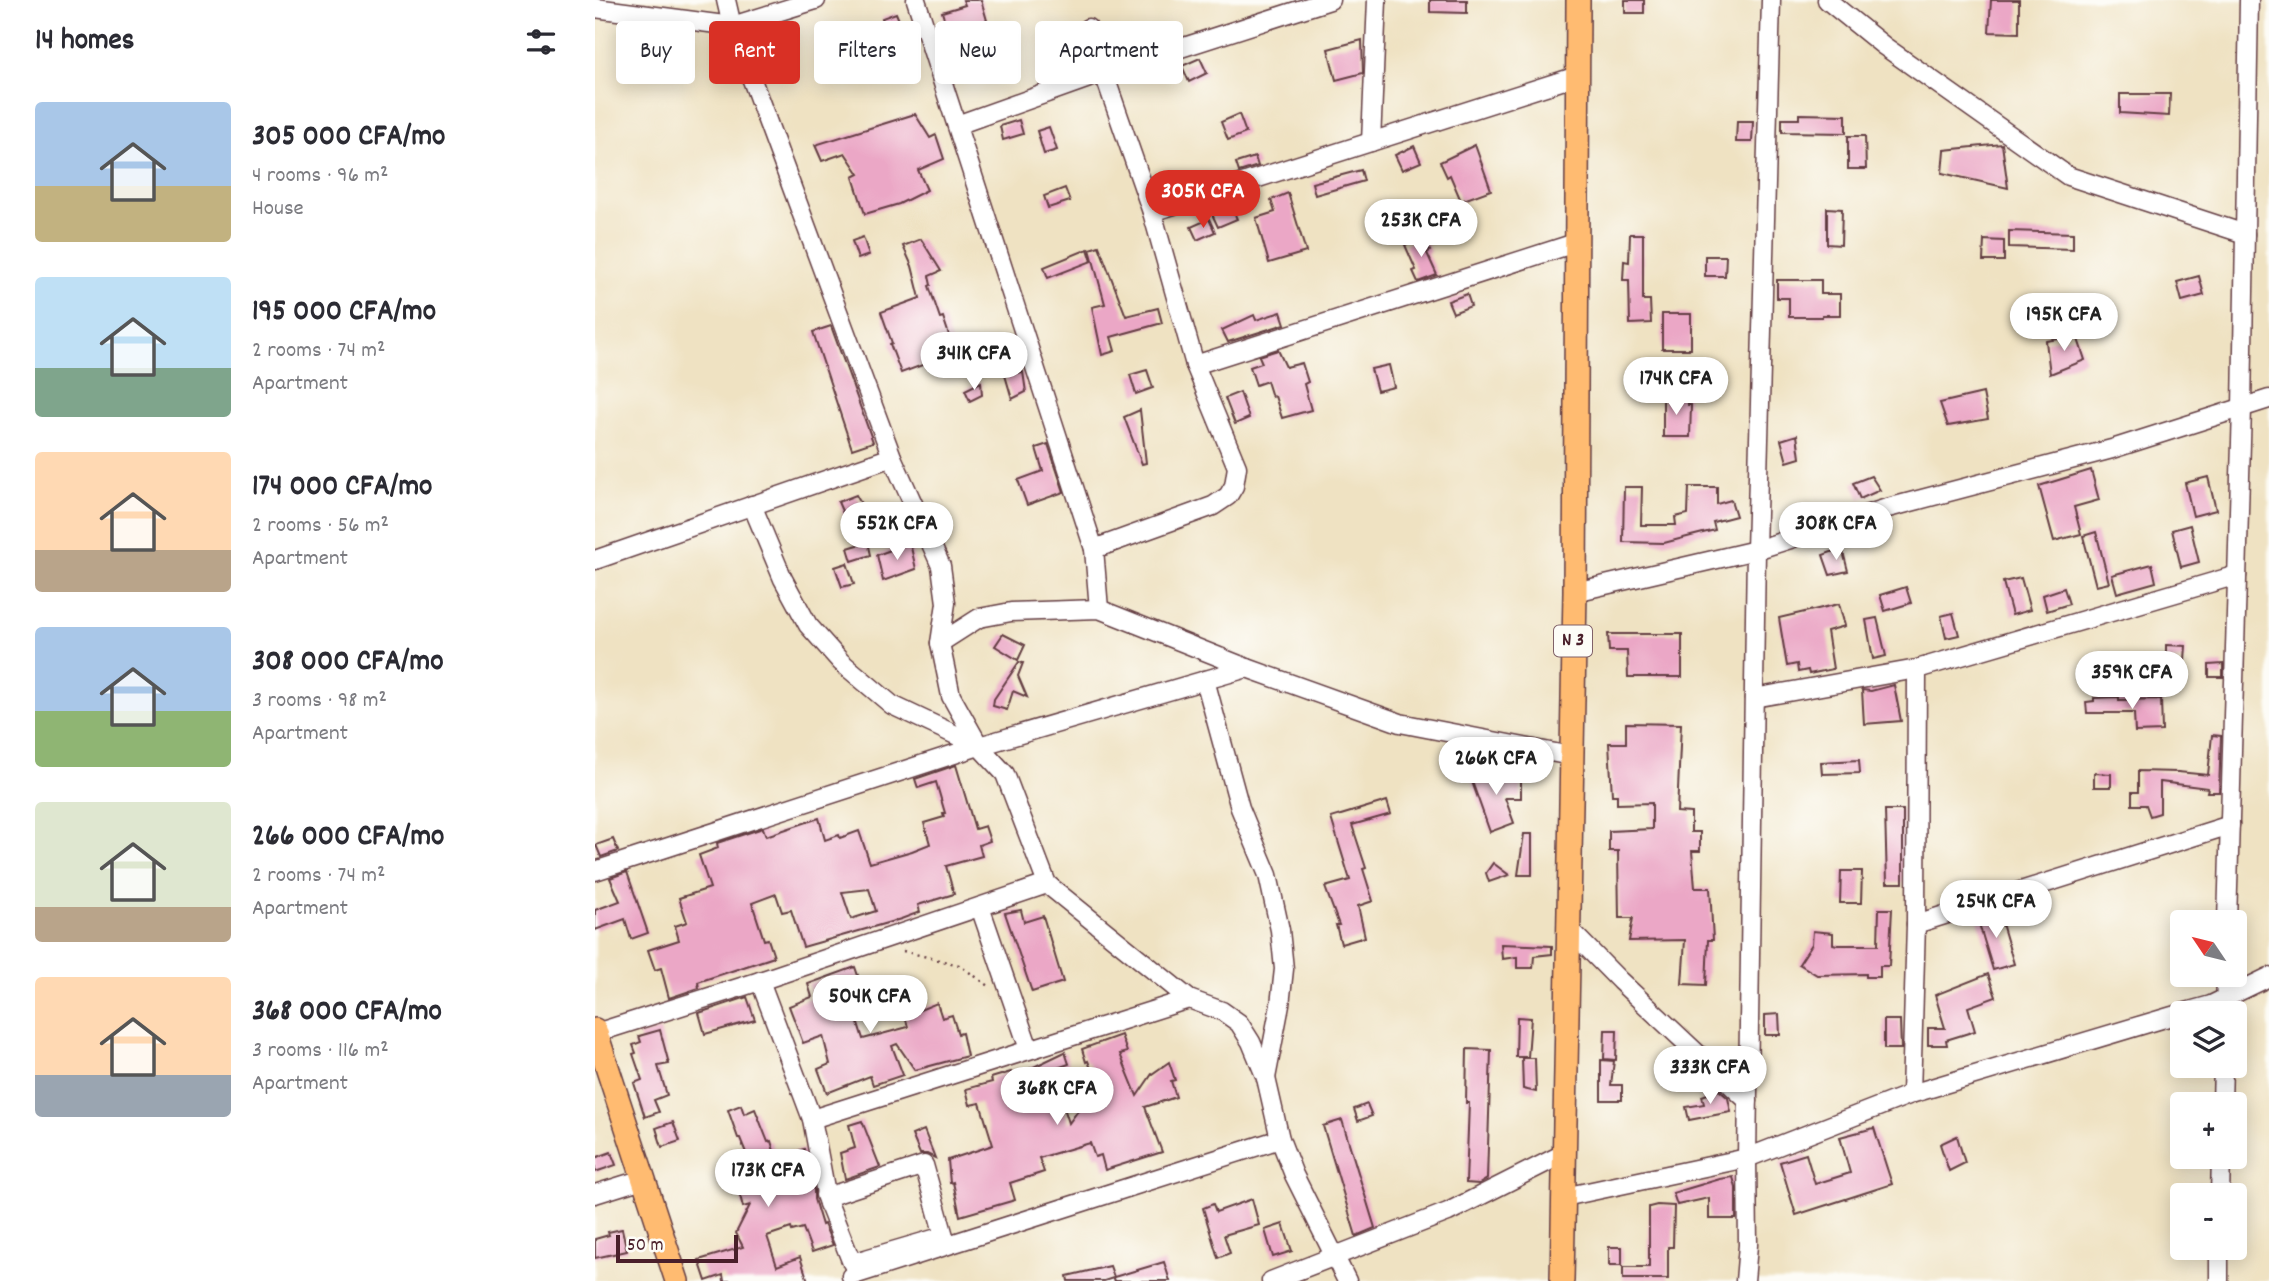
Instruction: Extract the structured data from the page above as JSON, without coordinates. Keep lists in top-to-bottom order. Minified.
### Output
{"streets":{"main road":["N 3"]},"scale_bar":"50 m","north":"top left","page":{"heading":"14 homes","chip":["Buy","Rent","Filters","New","Apartment"],"list":[{"name":"305 000 CFA/mo","note":"4 rooms · 96 m² · House"},{"name":"195 000 CFA/mo","note":"2 rooms · 74 m² · Apartment"},{"name":"174 000 CFA/mo","note":"2 rooms · 56 m² · Apartment"},{"name":"308 000 CFA/mo","note":"3 rooms · 98 m² · Apartment"},{"name":"266 000 CFA/mo","note":"2 rooms · 74 m² · Apartment"},{"name":"368 000 CFA/mo","note":"3 rooms · 116 m² · Apartment"}],"price":["305K CFA","253K CFA","195K CFA","341K CFA","174K CFA","552K CFA","308K CFA","359K CFA","266K CFA","254K CFA","504K CFA","333K CFA","368K CFA","173K CFA"],"map_buttons":["+","−"],"scale":"50 m"}}
